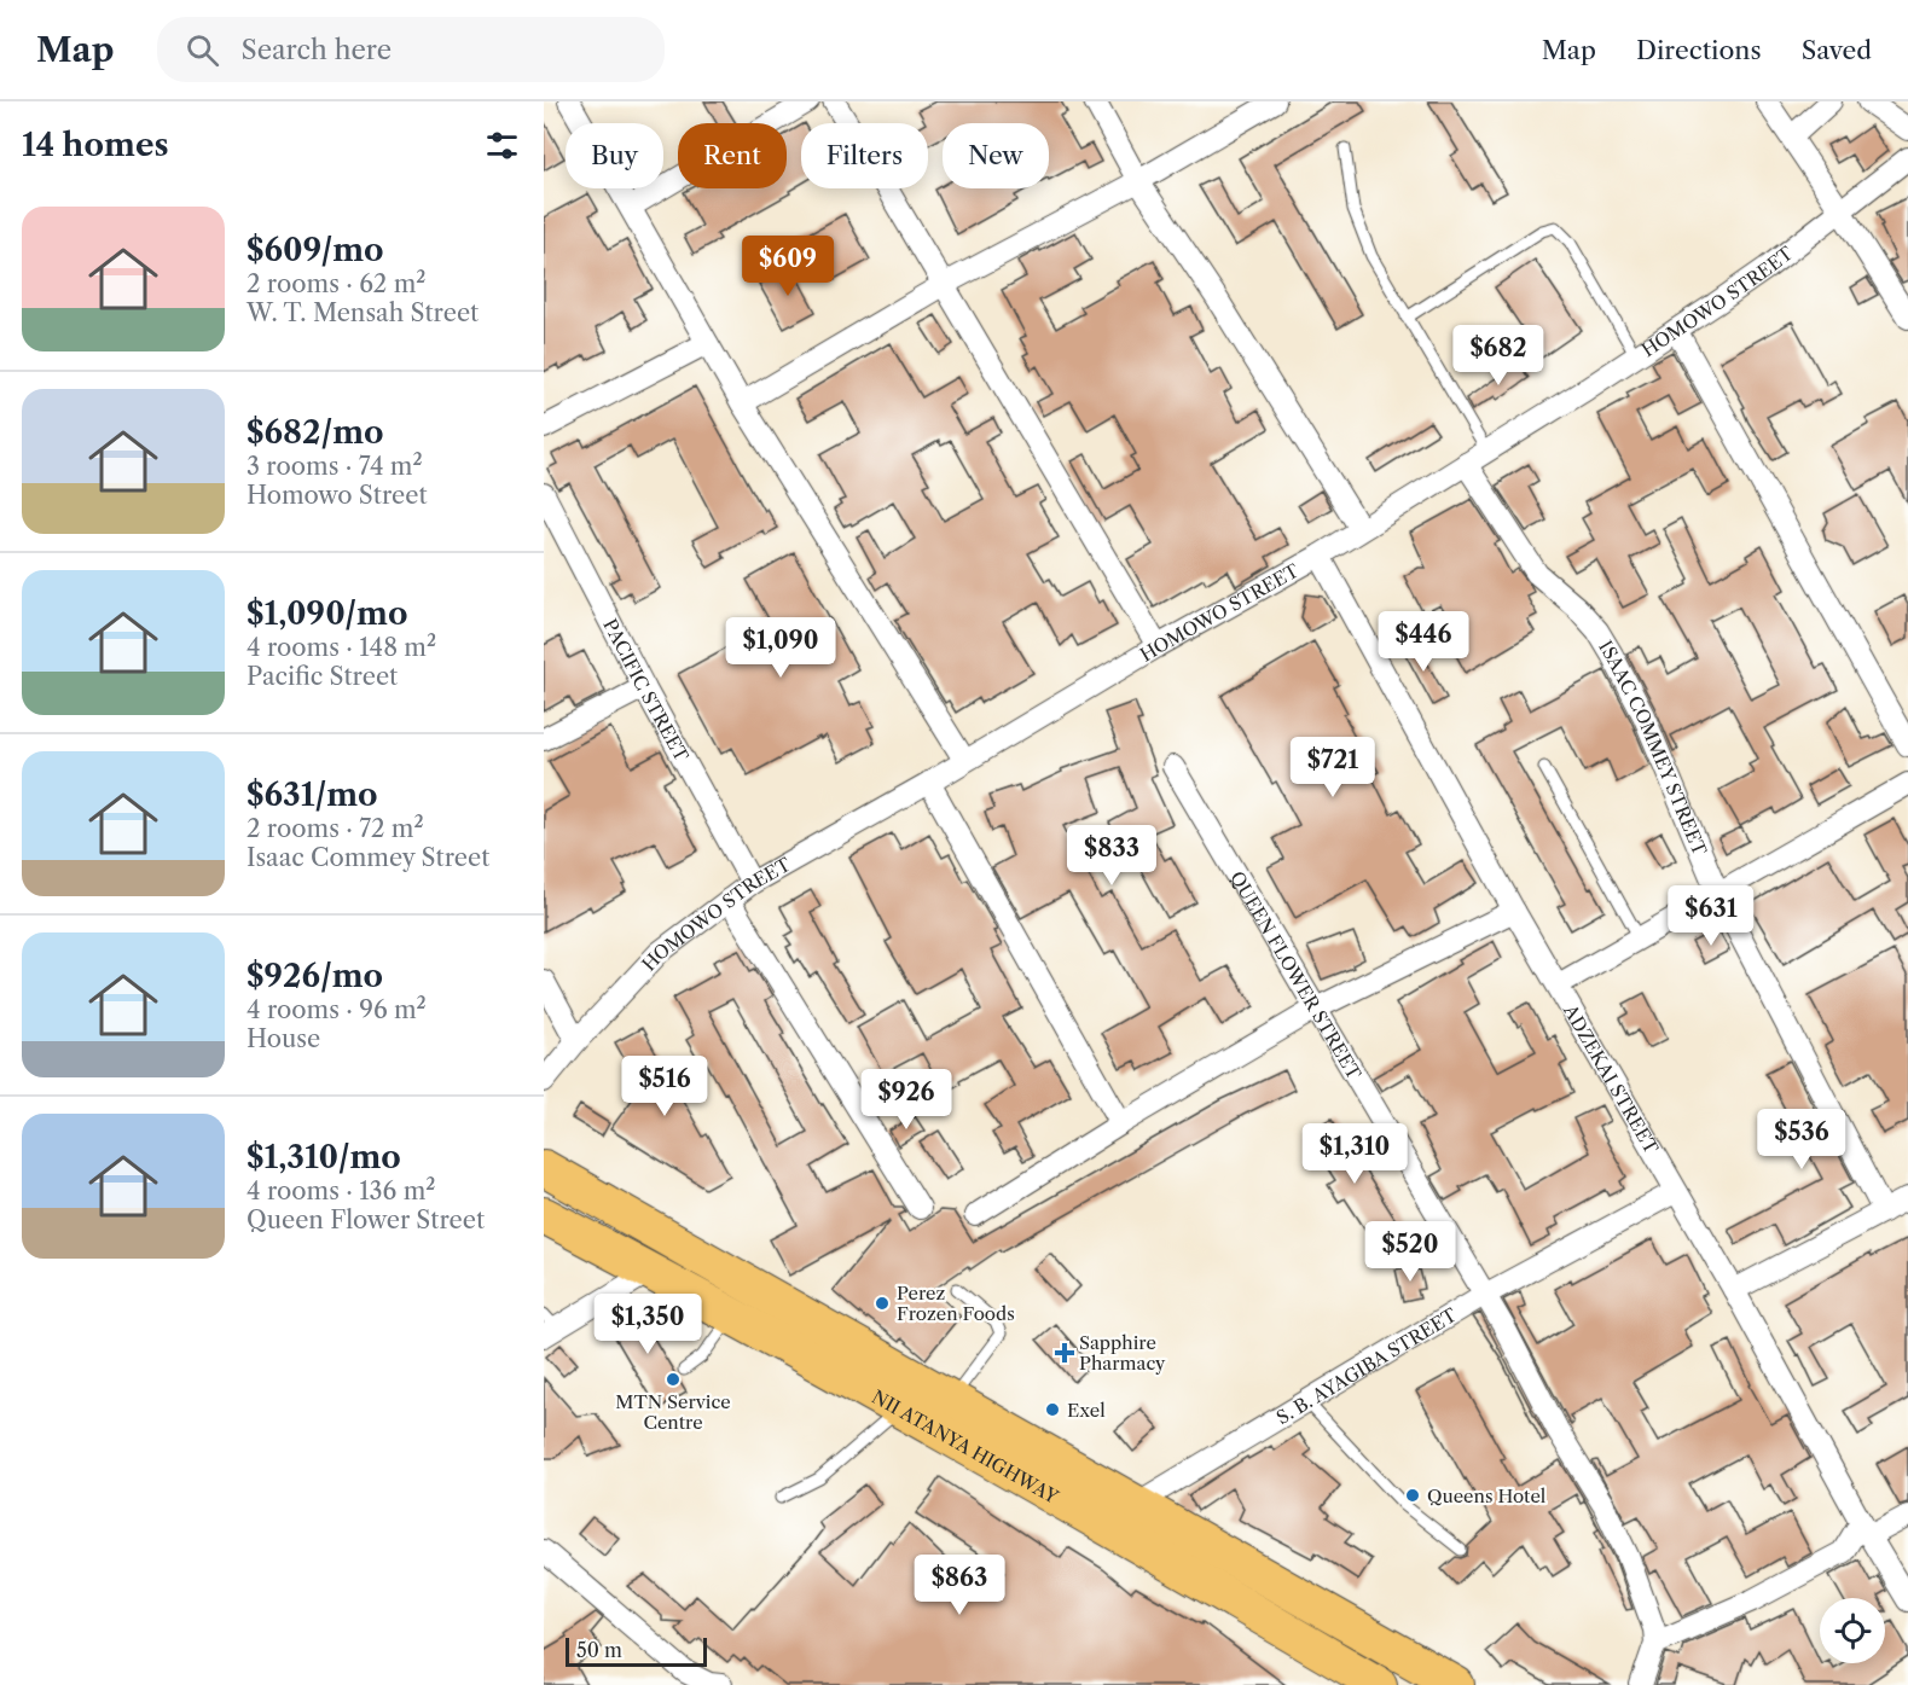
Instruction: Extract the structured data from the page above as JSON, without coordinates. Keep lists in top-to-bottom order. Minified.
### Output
{"streets":{"main road":["NII ATANYA HIGHWAY"],"street":["HOMOWO STREET","PACIFIC STREET","ISAAC COMMEY STREET","QUEEN FLOWER STREET","ADZEKAI STREET","S. B. AYAGIBA STREET"]},"crossings":[["HOMOWO STREET","PACIFIC STREET"],["HOMOWO STREET","ISAAC COMMEY STREET"],["HOMOWO STREET","ADZEKAI STREET"],["QUEEN FLOWER STREET","S. B. AYAGIBA STREET"],["ADZEKAI STREET","S. B. AYAGIBA STREET"]],"places":{"other":["Perez Frozen Foods","MTN Service Centre","Exel","Queens Hotel"],"health":["Sapphire Pharmacy"]},"scale_bar":"50 m","page":{"header":"Map","search":"Search here","nav":["Map","Directions","Saved"],"heading":"14 homes","chip":["Buy","Rent","Filters","New"],"list":[{"name":"$609/mo","note":"2 rooms · 62 m² · W. T. Mensah Street"},{"name":"$682/mo","note":"3 rooms · 74 m² · Homowo Street"},{"name":"$1,090/mo","note":"4 rooms · 148 m² · Pacific Street"},{"name":"$631/mo","note":"2 rooms · 72 m² · Isaac Commey Street"},{"name":"$926/mo","note":"4 rooms · 96 m² · House"},{"name":"$1,310/mo","note":"4 rooms · 136 m² · Queen Flower Street"}],"price":["$609","$682","$446","$1,090","$721","$833","$631","$516","$926","$536","$1,310","$520","$1,350","$863"],"scale":"50 m"}}
